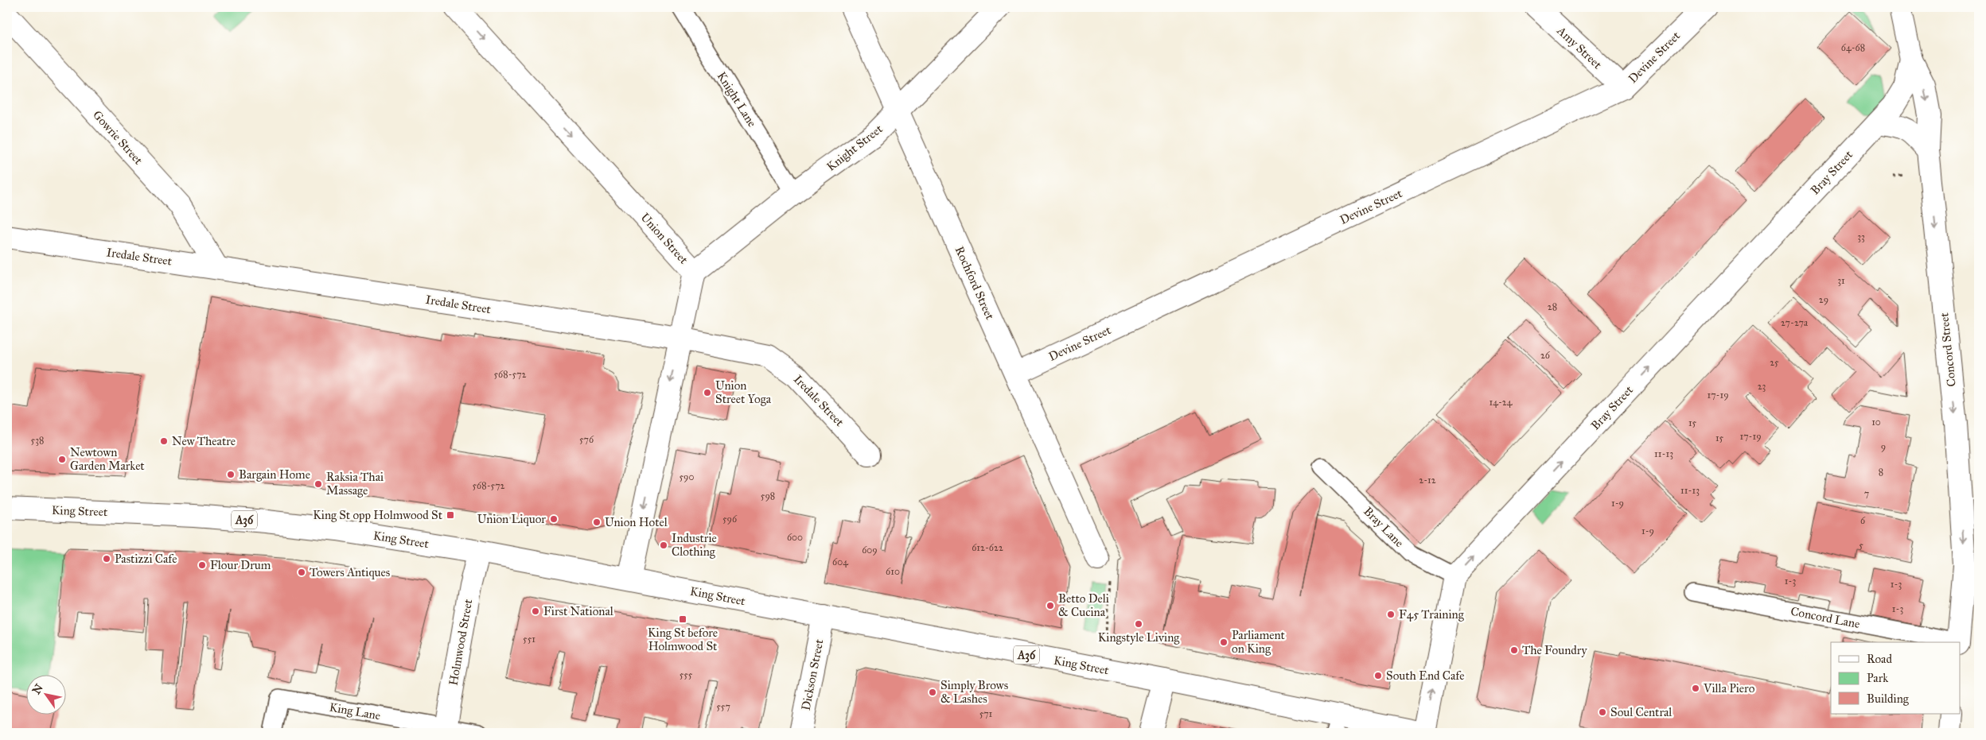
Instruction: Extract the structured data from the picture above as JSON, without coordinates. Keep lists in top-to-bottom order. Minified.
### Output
{"streets":{"main road":["Amy Street","Devine Street","Gowrie Street","Knight Street","Bray Street","Union Street","Iredale Street","Rochford Street","Concord Street","King Street","A36","Holmwood Street","Dickson Street"],"lane":["Knight Lane","Bray Lane","Concord Lane","King Lane"]},"crossings":[["Amy Street","Devine Street"],["Devine Street","Rochford Street"],["Knight Lane","Knight Street"],["Gowrie Street","Iredale Street"],["Knight Street","Union Street"],["Knight Street","Rochford Street"],["Bray Street","Concord Street"],["Bray Street","Bray Lane"],["Union Street","Iredale Street"],["Union Street","King Street"],["King Street","Holmwood Street"],["King Street","Dickson Street"],["Holmwood Street","King Lane"]],"one_way":["Bray Street","Union Street","Concord Street"],"places":{"other":["Union Street Yoga","New Theatre","Newtown Garden Market","Bargain Home","Raksia Thai Massage","Union Liquor","Union Hotel","Industrie Clothing","Pastizzi Cafe","Flour Drum","Towers Antiques","Betto Deli & Cucina","First National","F45 Training","Kingstyle Living","Parliament on King","The Foundry","South End Cafe","Villa Piero","Simply Brows & Lashes","Soul Central"],"transit":["King St opp Holmwood St","King St before Holmwood St"]},"house_numbers":["64-68","33","31","29","28","27-27a","26","25","568-572","23","17-19","14-24","10","15","17-19","15","576","538","9","11-13","8","590","2-12","568-572","11-13","7","598","1-9","596","6","1-9","600","5","612-622","609","604","610","1-3","1-3","1-3","551","555","557","571"],"legend":["Road","Park","Building"],"north":"top left"}
